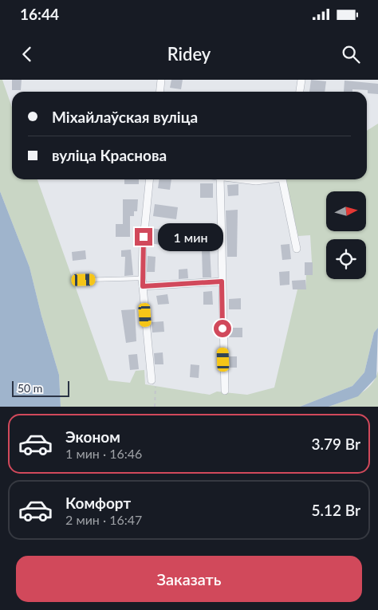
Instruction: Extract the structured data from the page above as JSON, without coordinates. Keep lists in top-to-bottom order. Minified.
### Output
{"scale_bar":"50 m","north":"right","page":{"status":"16:44","header":"Ridey","banner":["Міхайлаўская вуліца","вуліца Краснова"],"bubble":"1 мин","scale":"50 m","list":[{"name":"Эконом","note":"1 мин · 16:46","value":"3.79 Br"},{"name":"Комфорт","note":"2 мин · 16:47","value":"5.12 Br"}],"buttons":"Заказать"}}
